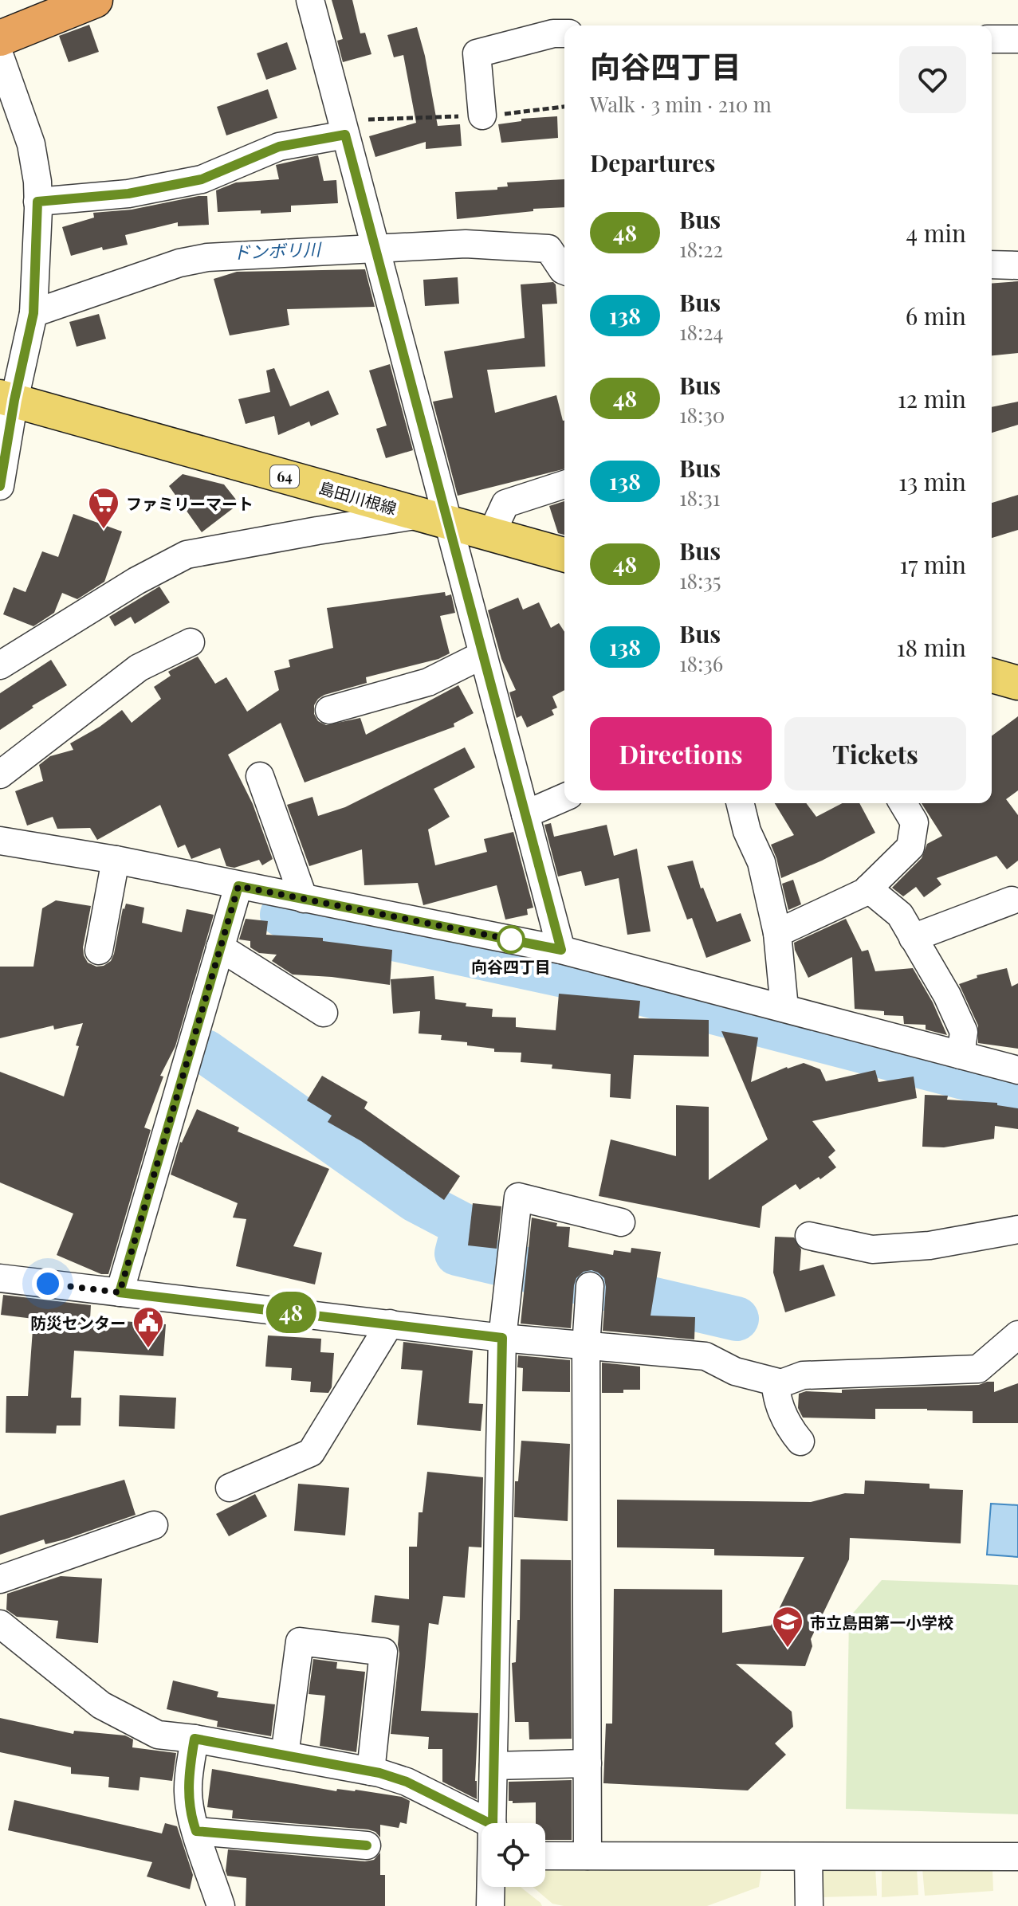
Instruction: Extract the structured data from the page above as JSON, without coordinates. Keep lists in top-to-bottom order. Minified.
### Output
{"streets":{"main road":["64","島田川根線"]},"water":["ドンボリ川"],"places":{"supermarket":["ファミリーマート"],"other":["向谷四丁目"],"public building":["防災センター"],"school or university":["市立島田第一小学校"]},"lines":["bus line 48"],"page":{"on_map":"48","heading":[["向谷四丁目","Walk · 3 min · 210 m"],"Departures"],"list":[{"mark":"48","name":"Bus","note":"18:22","value":"4 min"},{"mark":"138","name":"Bus","note":"18:24","value":"6 min"},{"mark":"48","name":"Bus","note":"18:30","value":"12 min"},{"mark":"138","name":"Bus","note":"18:31","value":"13 min"},{"mark":"48","name":"Bus","note":"18:35","value":"17 min"},{"mark":"138","name":"Bus","note":"18:36","value":"18 min"}],"buttons":["Directions","Tickets"]}}
